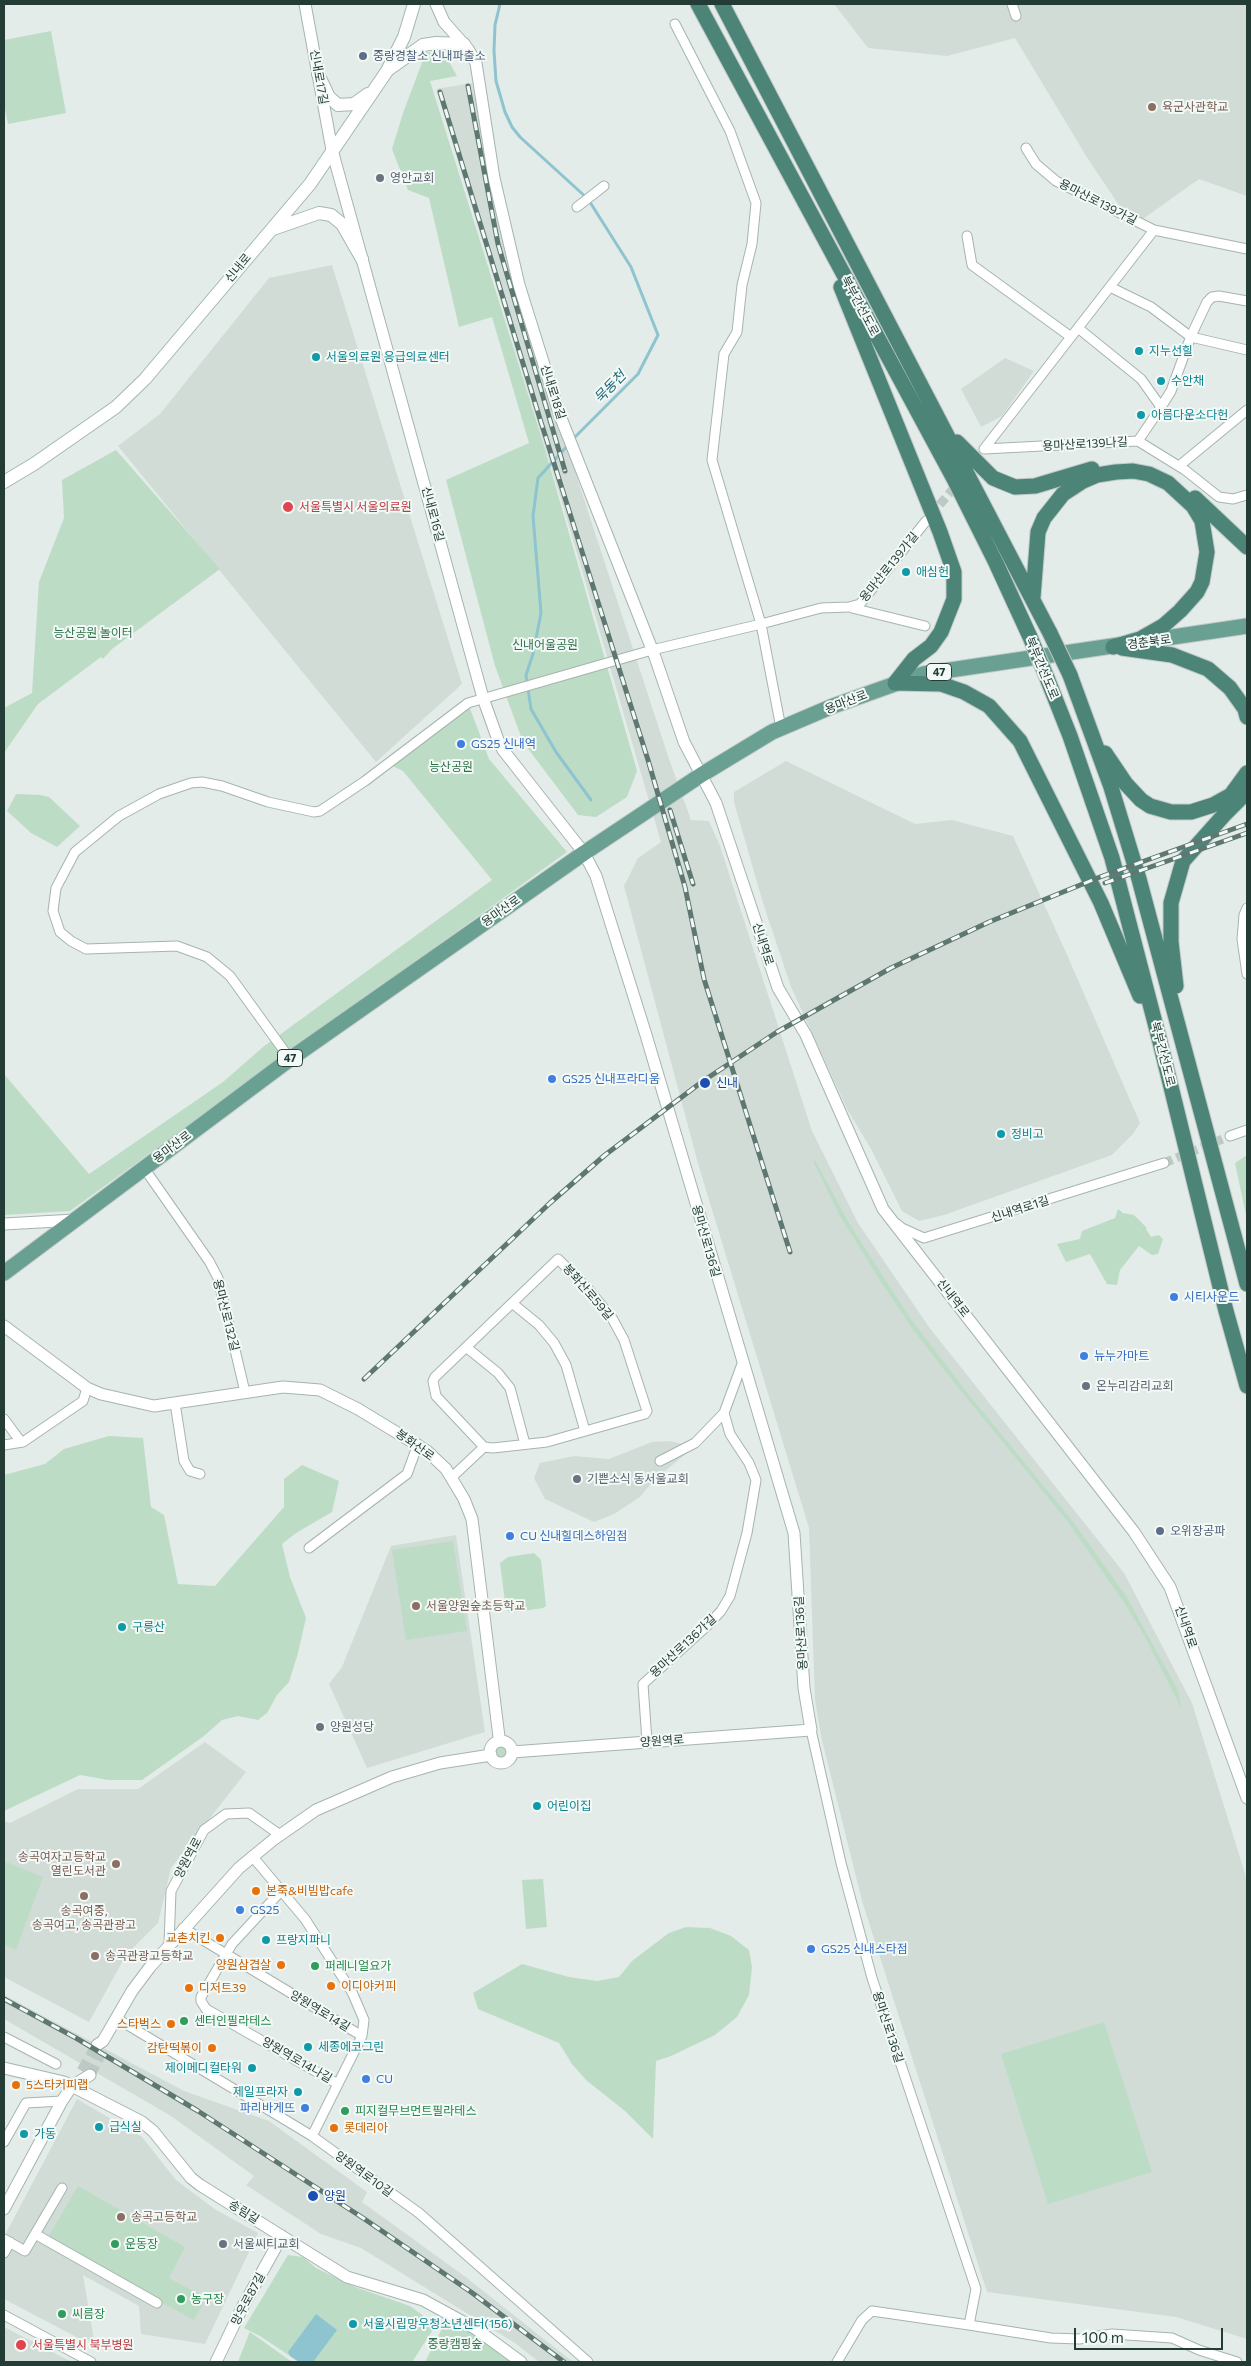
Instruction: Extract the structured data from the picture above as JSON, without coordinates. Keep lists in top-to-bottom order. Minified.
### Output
{"streets":{"highway":["북부간선도로"],"main road":["신내로","경춘북로","47","용마산로"],"street":["신내로17길","용마산로139가길","신내로18길","용마산로139나길","신내로16길","신내역로","신내역로1길","용마산로136길","봉화산로59길","용마산로132길","봉화산로","용마산로136가길","양원역로","양원역로14길","양원역로14나길","양원역로10길","송림길","망우로87길"]},"crossings":[["신내로17길","신내로"],["신내로17길","신내로16길"],["용마산로139가길","신내로18길"],["용마산로139가길","용마산로139나길"],["용마산로139가길","신내로16길"],["용마산로139가길","용마산로"],["신내로","신내로16길"],["신내로18길","용마산로"],["신내로18길","신내역로"],["신내로16길","용마산로"],["신내로16길","용마산로136길"],["경춘북로","용마산로"],["용마산로","신내역로"],["용마산로","용마산로136길"],["용마산로","용마산로132길"],["신내역로","신내역로1길"],["용마산로136길","양원역로"],["용마산로132길","봉화산로"],["봉화산로","양원역로"],["용마산로136가길","양원역로"],["양원역로14길","양원역로14나길"],["양원역로14길","양원역로10길"],["송림길","망우로87길"]],"water":["묵동천"],"parks":["능산공원 놀이터","신내어울공원","능산공원","중랑캠핑숲"],"places":["중랑경찰소 신내파출소","육군사관학교","영안교회","지누선힐","서울의료원 응급의료센터","수안채","아름다운소다헌","서울특별시 서울의료원","애심헌","GS25 신내역","GS25 신내프라디움","신내","정비고","시티사운드","뉴누가마트","온누리감리교회","기쁜소식 동서울교회","오위장공파","CU 신내힐데스하임점","서울양원숲초등학교","구릉산","양원성당","어린이집","송곡여자고등학교 열린도서관","본죽&비빔밥cafe","송곡여중, 송곡여고, 송곡관광고","GS25","교촌치킨","프랑지파니","GS25 신내스타점","송곡관광고등학교","양원삼겹살","퍼레니얼요가","이디야커피","디저트39","센터인필라테스","스타벅스","세종에코그린","감탄떡볶이","제이메디컬타워","CU","5스타커피랩","제일프라자","파리바게뜨","피지컬무브먼트필라테스","급식실","롯데리아","가동","양원","송곡고등학교","운동장","서울씨티교회","농구장","씨름장","서울시립망우청소년센터(156)","서울특별시 북부병원"],"scale_bar":"100 m"}
